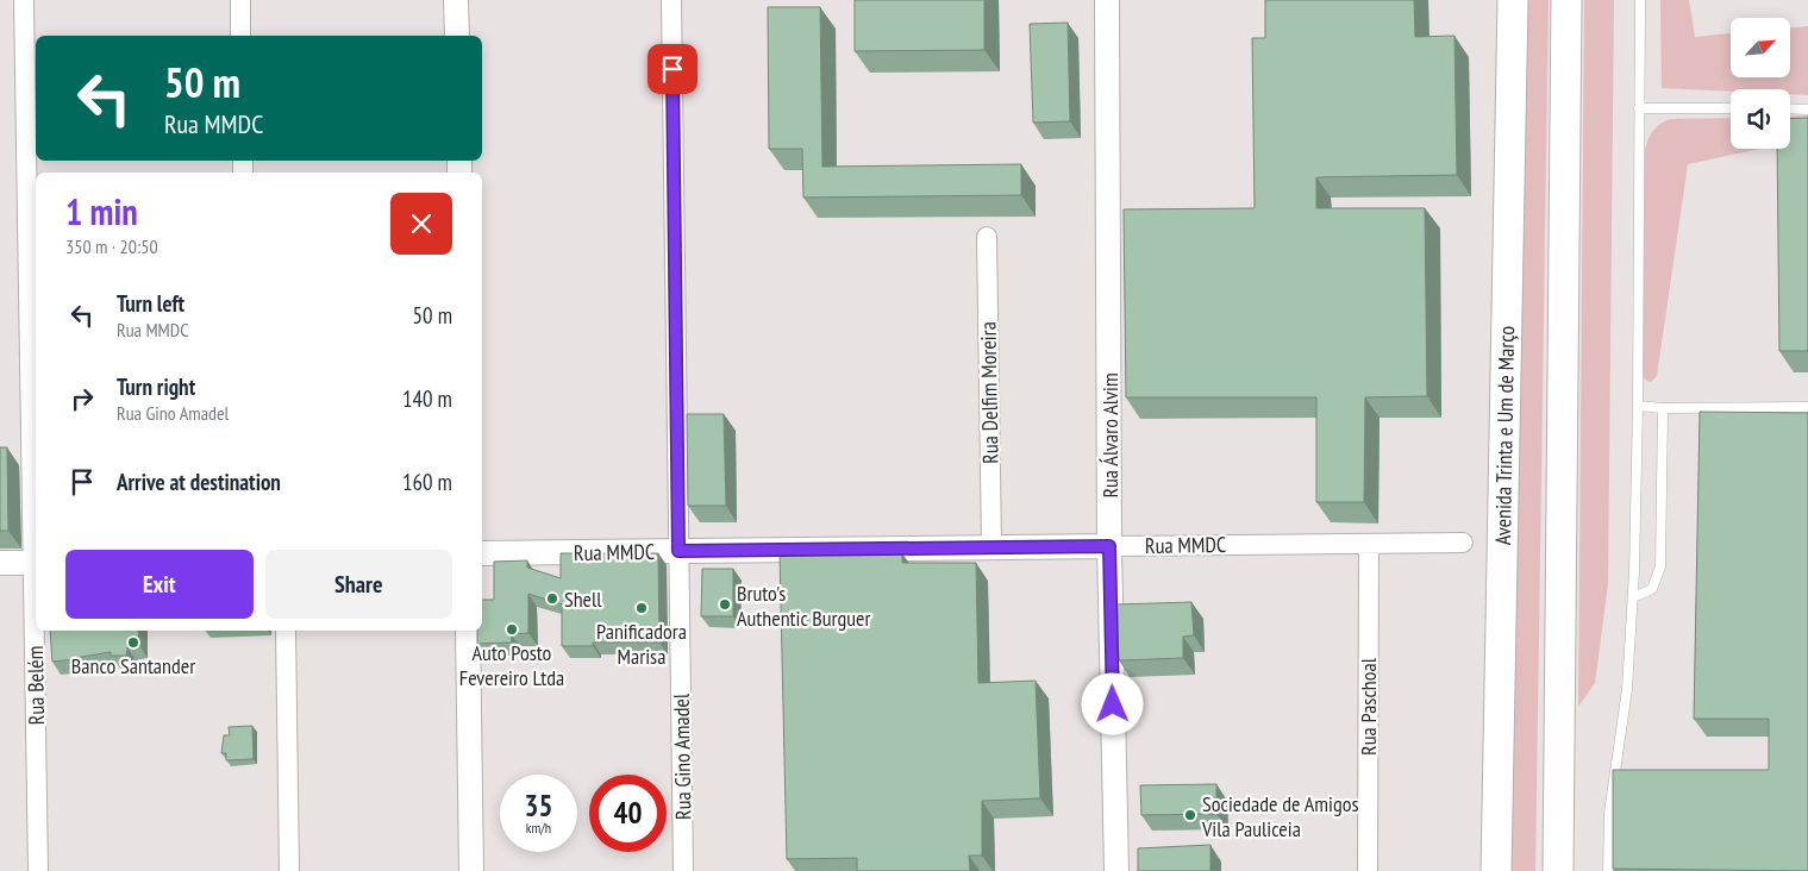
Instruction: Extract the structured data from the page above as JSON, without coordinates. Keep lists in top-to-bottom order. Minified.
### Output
{"streets":{"main road":["Avenida Trinta e Um de Março"],"street":["Rua Delfim Moreira","Rua Álvaro Alvim","Rua MMDC","Rua Belém","Rua Paschoal","Rua Gino Amadel"]},"crossings":[["Rua Delfim Moreira","Rua MMDC"],["Rua Álvaro Alvim","Rua MMDC"],["Rua MMDC","Rua Paschoal"],["Rua MMDC","Rua Gino Amadel"]],"places":["Shell","Bruto's Authentic Burguer","Panificadora Marisa","Auto Posto Fevereiro Ltda","Banco Santander","Sociedade de Amigos Vila Pauliceia"],"north":"top right","page":{"turn":["50 m","Rua MMDC"],"heading":["1 min","350 m · 20:50"],"list":[{"name":"Turn left","note":"Rua MMDC","value":"50 m"},{"name":"Turn right","note":"Rua Gino Amadel","value":"140 m"},{"name":"Arrive at destination","value":"160 m"}],"buttons":["Exit","Share"],"speed":"35 km/h","limit":"40"}}
